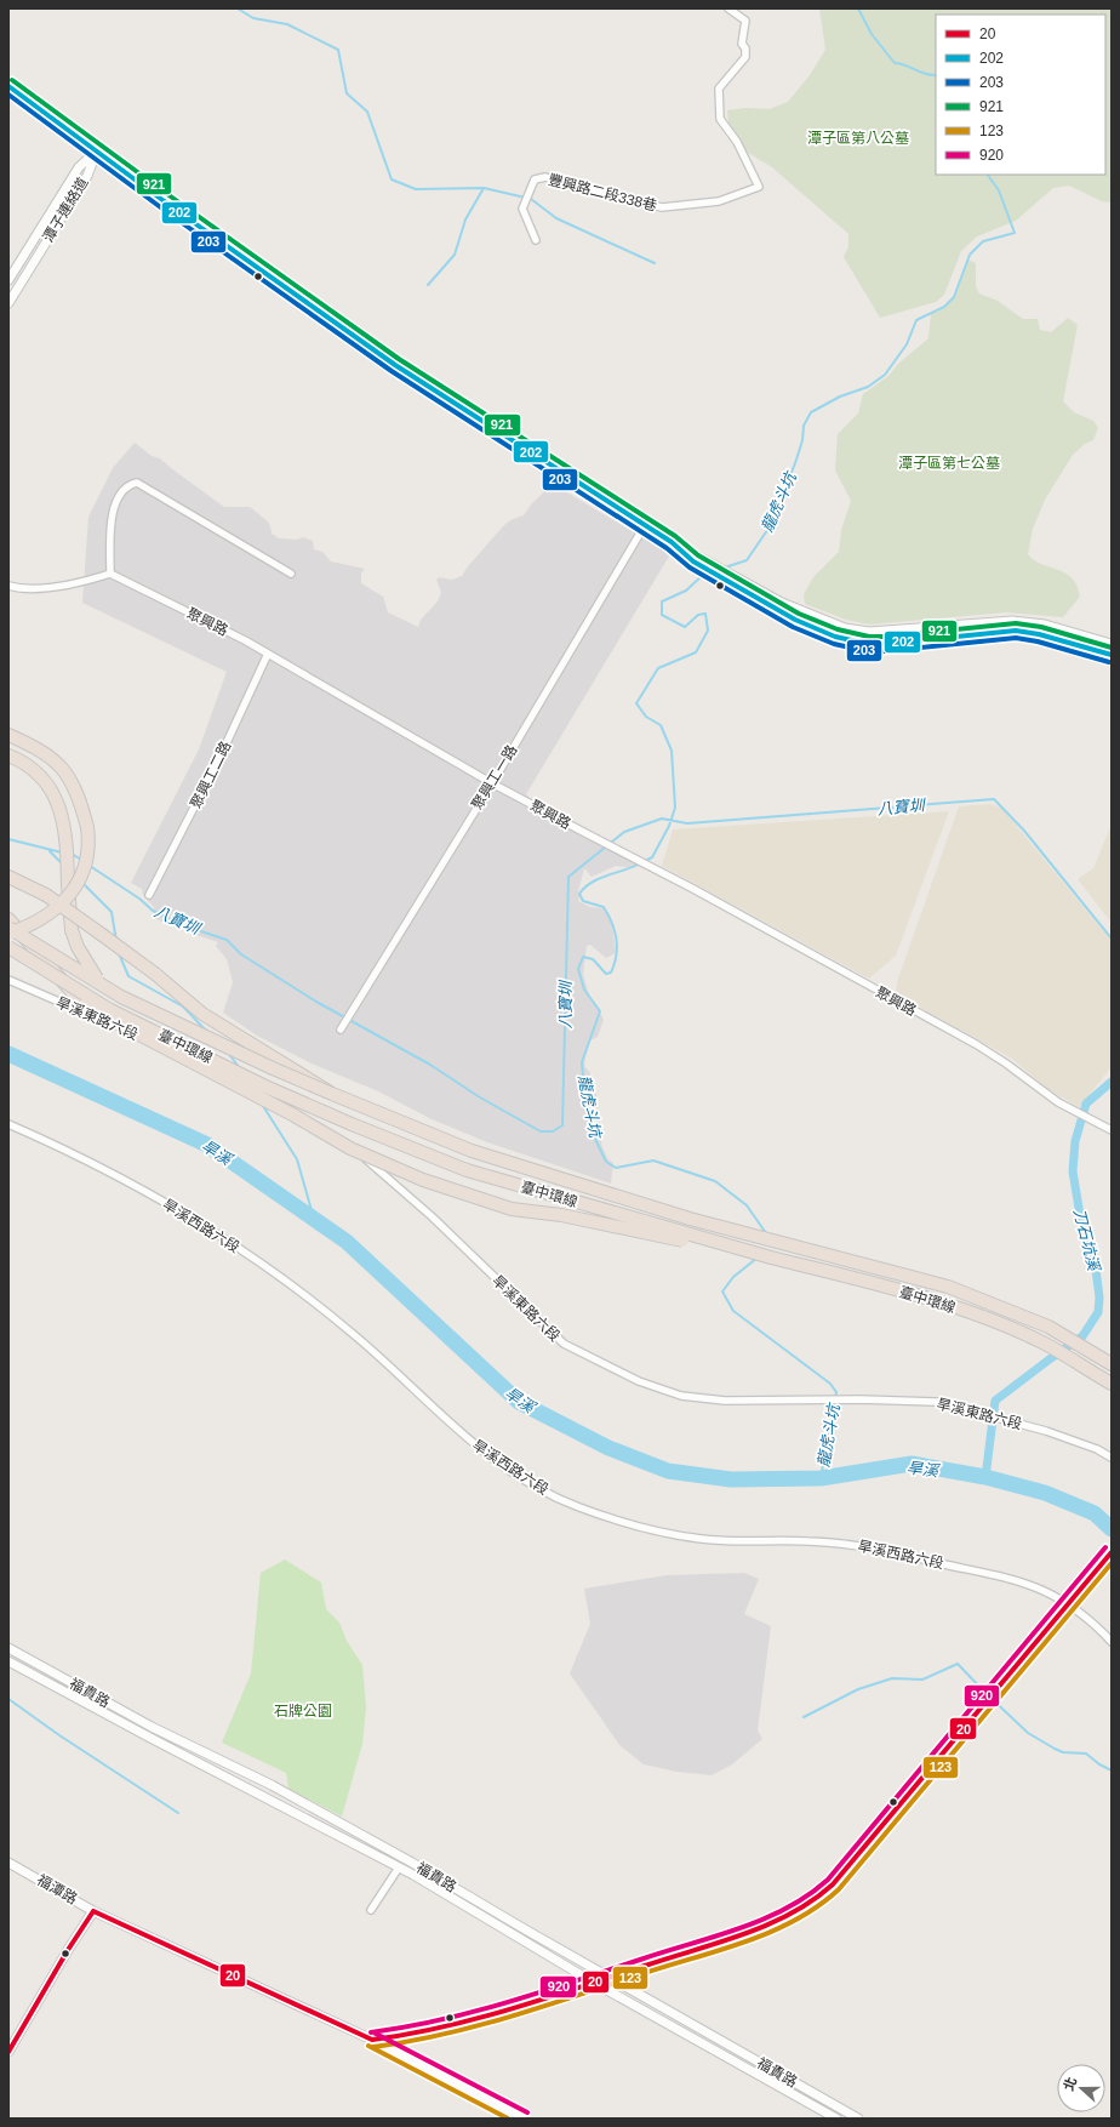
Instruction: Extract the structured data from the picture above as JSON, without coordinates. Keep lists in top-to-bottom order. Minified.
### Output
{"streets":{"highway":["臺中環線"],"street":["豐興路二段338巷","潭子連絡道","聚興路","聚興工二路","聚興工一路","旱溪東路六段","旱溪西路六段","福貴路","福潭路"]},"crossings":[["聚興路","聚興工二路"],["聚興路","聚興工一路"]],"water":["龍虎斗坑","八寶圳","旱溪","刀石坑溪"],"parks":["潭子區第八公墓","潭子區第七公墓","石牌公園"],"lines":["transit line 921","transit line 202","transit line 203","transit line 920","transit line 20","transit line 123"],"legend":["20","202","203","921","123","920"],"north":"left"}
